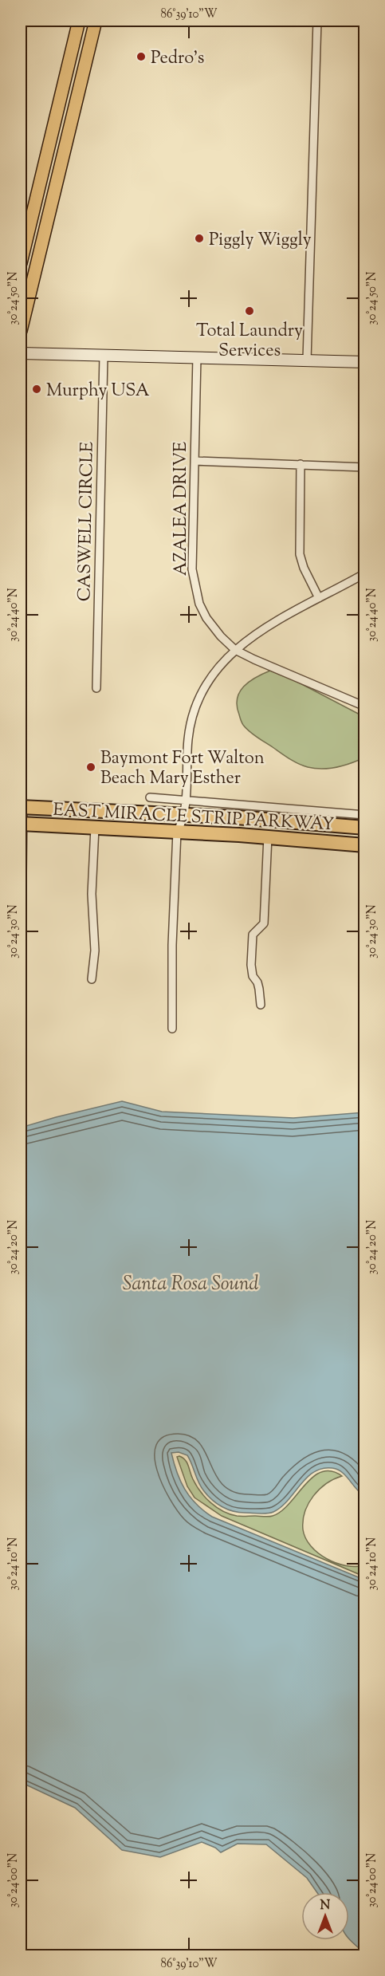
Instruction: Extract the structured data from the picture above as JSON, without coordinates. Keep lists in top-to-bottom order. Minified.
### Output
{"streets":{"highway":["EAST MIRACLE STRIP PARKWAY"],"street":["AZALEA DRIVE","CASWELL CIRCLE"]},"water":["Santa Rosa Sound"],"places":["Pedro's","Piggly Wiggly","Total Laundry Services","Murphy USA","Baymont Fort Walton Beach Mary Esther"],"north":"top","coordinates":["86°39'10\"W","30°24'50\"N","30°24'40\"N","30°24'30\"N","30°24'20\"N","30°24'10\"N","30°24'00\"N"]}
